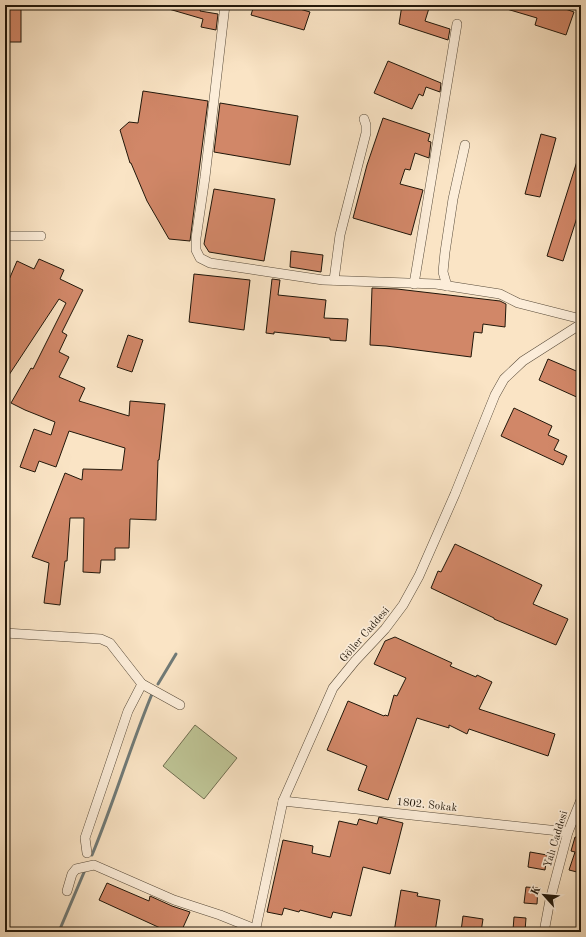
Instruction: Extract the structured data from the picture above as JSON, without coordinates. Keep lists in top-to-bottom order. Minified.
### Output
{"streets":{"street":["Göller Caddesi","1802. Sokak","Yalı Caddesi"]},"crossings":[["Göller Caddesi","1802. Sokak"],["1802. Sokak","Yalı Caddesi"]],"north":"top left"}
